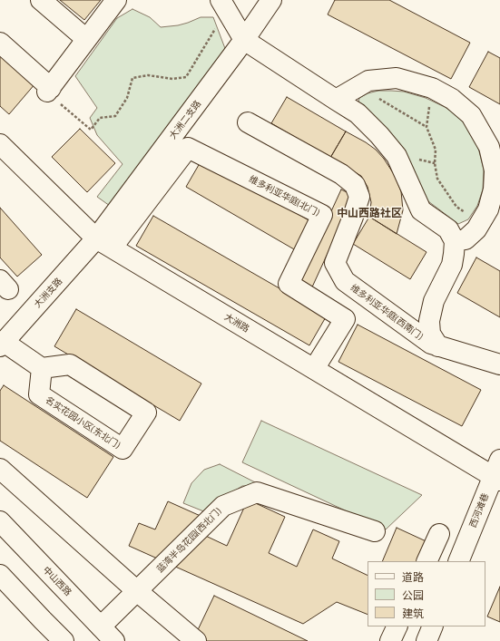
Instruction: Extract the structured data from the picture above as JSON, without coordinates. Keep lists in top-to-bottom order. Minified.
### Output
{"streets":{"street":["大洲二支路","维多利亚华庭(北门)","大洲支路","维多利亚华庭(西南门)","大洲路","名实花园小区(东北门)","西河滩巷","蓝湾半岛花园(西北门)","中山西路"]},"crossings":[["大洲二支路","维多利亚华庭(北门)"],["大洲二支路","大洲支路"],["大洲二支路","大洲路"],["维多利亚华庭(北门)","大洲支路"],["维多利亚华庭(北门)","大洲路"],["大洲支路","大洲路"],["大洲路","西河滩巷"],["蓝湾半岛花园(西北门)","中山西路"]],"districts":["中山西路社区"],"legend":["道路","公园","建筑"]}
